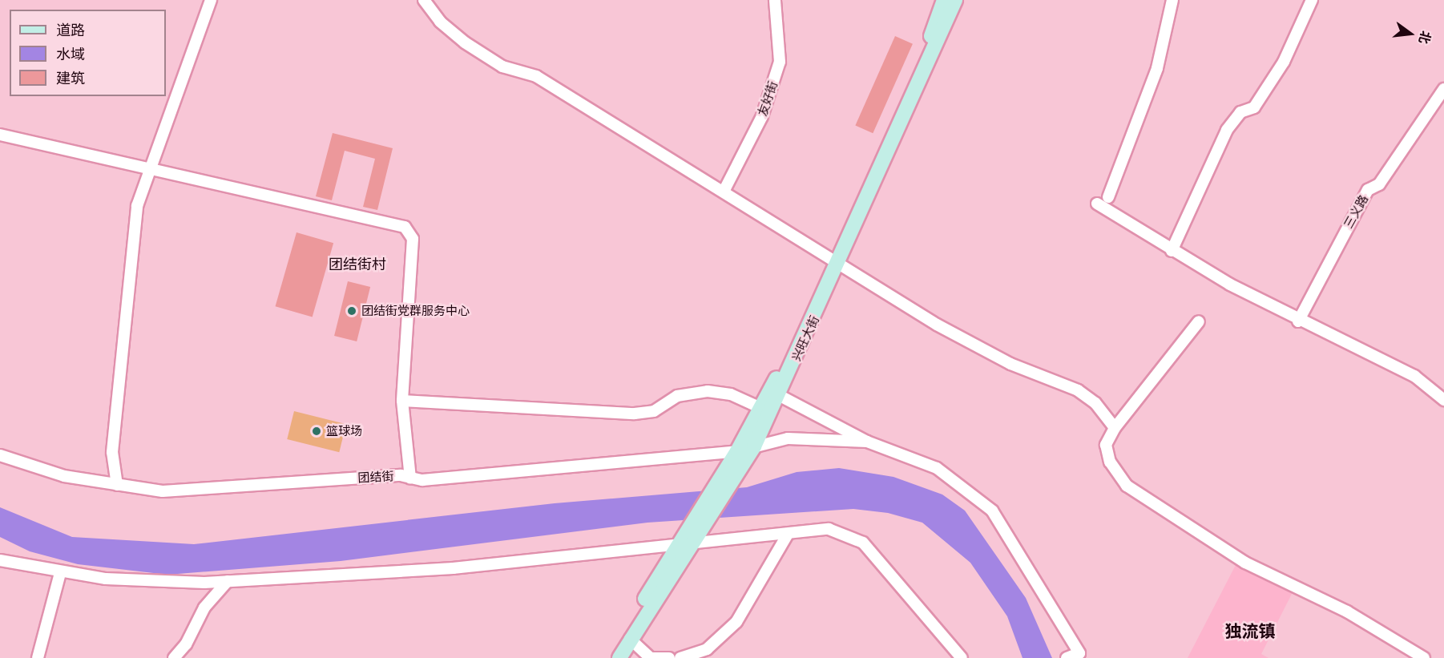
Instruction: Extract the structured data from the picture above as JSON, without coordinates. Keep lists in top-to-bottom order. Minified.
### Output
{"streets":{"street":["友好街","三义路","兴旺大街","团结街"]},"crossings":[["兴旺大街","团结街"]],"districts":["团结街村","独流镇"],"places":["团结街党群服务中心","篮球场"],"legend":["道路","水域","建筑"],"north":"right"}
